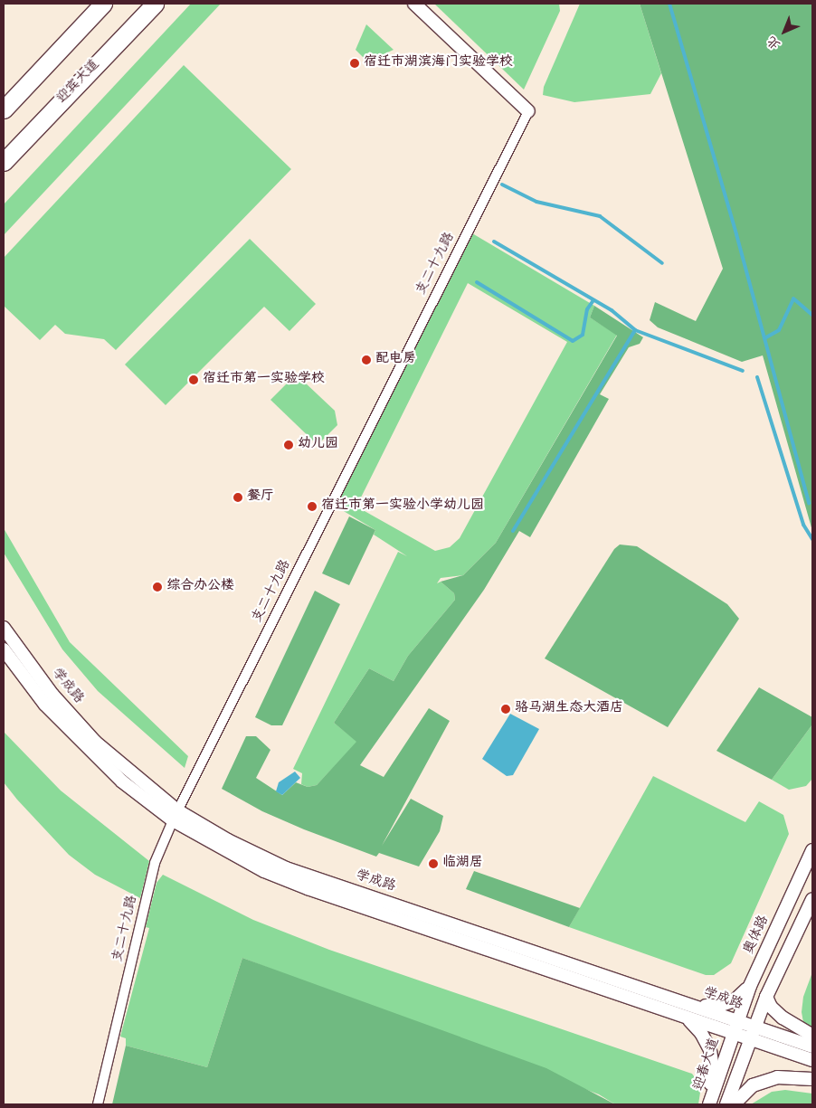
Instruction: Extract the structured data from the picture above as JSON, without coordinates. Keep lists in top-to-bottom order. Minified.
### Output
{"streets":{"highway":["迎宾大道"],"main road":["学成路","奥体路","迎春大道"],"street":["支二十九路"]},"crossings":[["支二十九路","学成路"],["学成路","奥体路"],["学成路","迎春大道"],["奥体路","迎春大道"]],"places":["宿迁市湖滨海门实验学校","配电房","宿迁市第一实验学校","幼儿园","餐厅","宿迁市第一实验小学幼儿园","综合办公楼","骆马湖生态大酒店","临湖居"],"north":"bottom left"}
